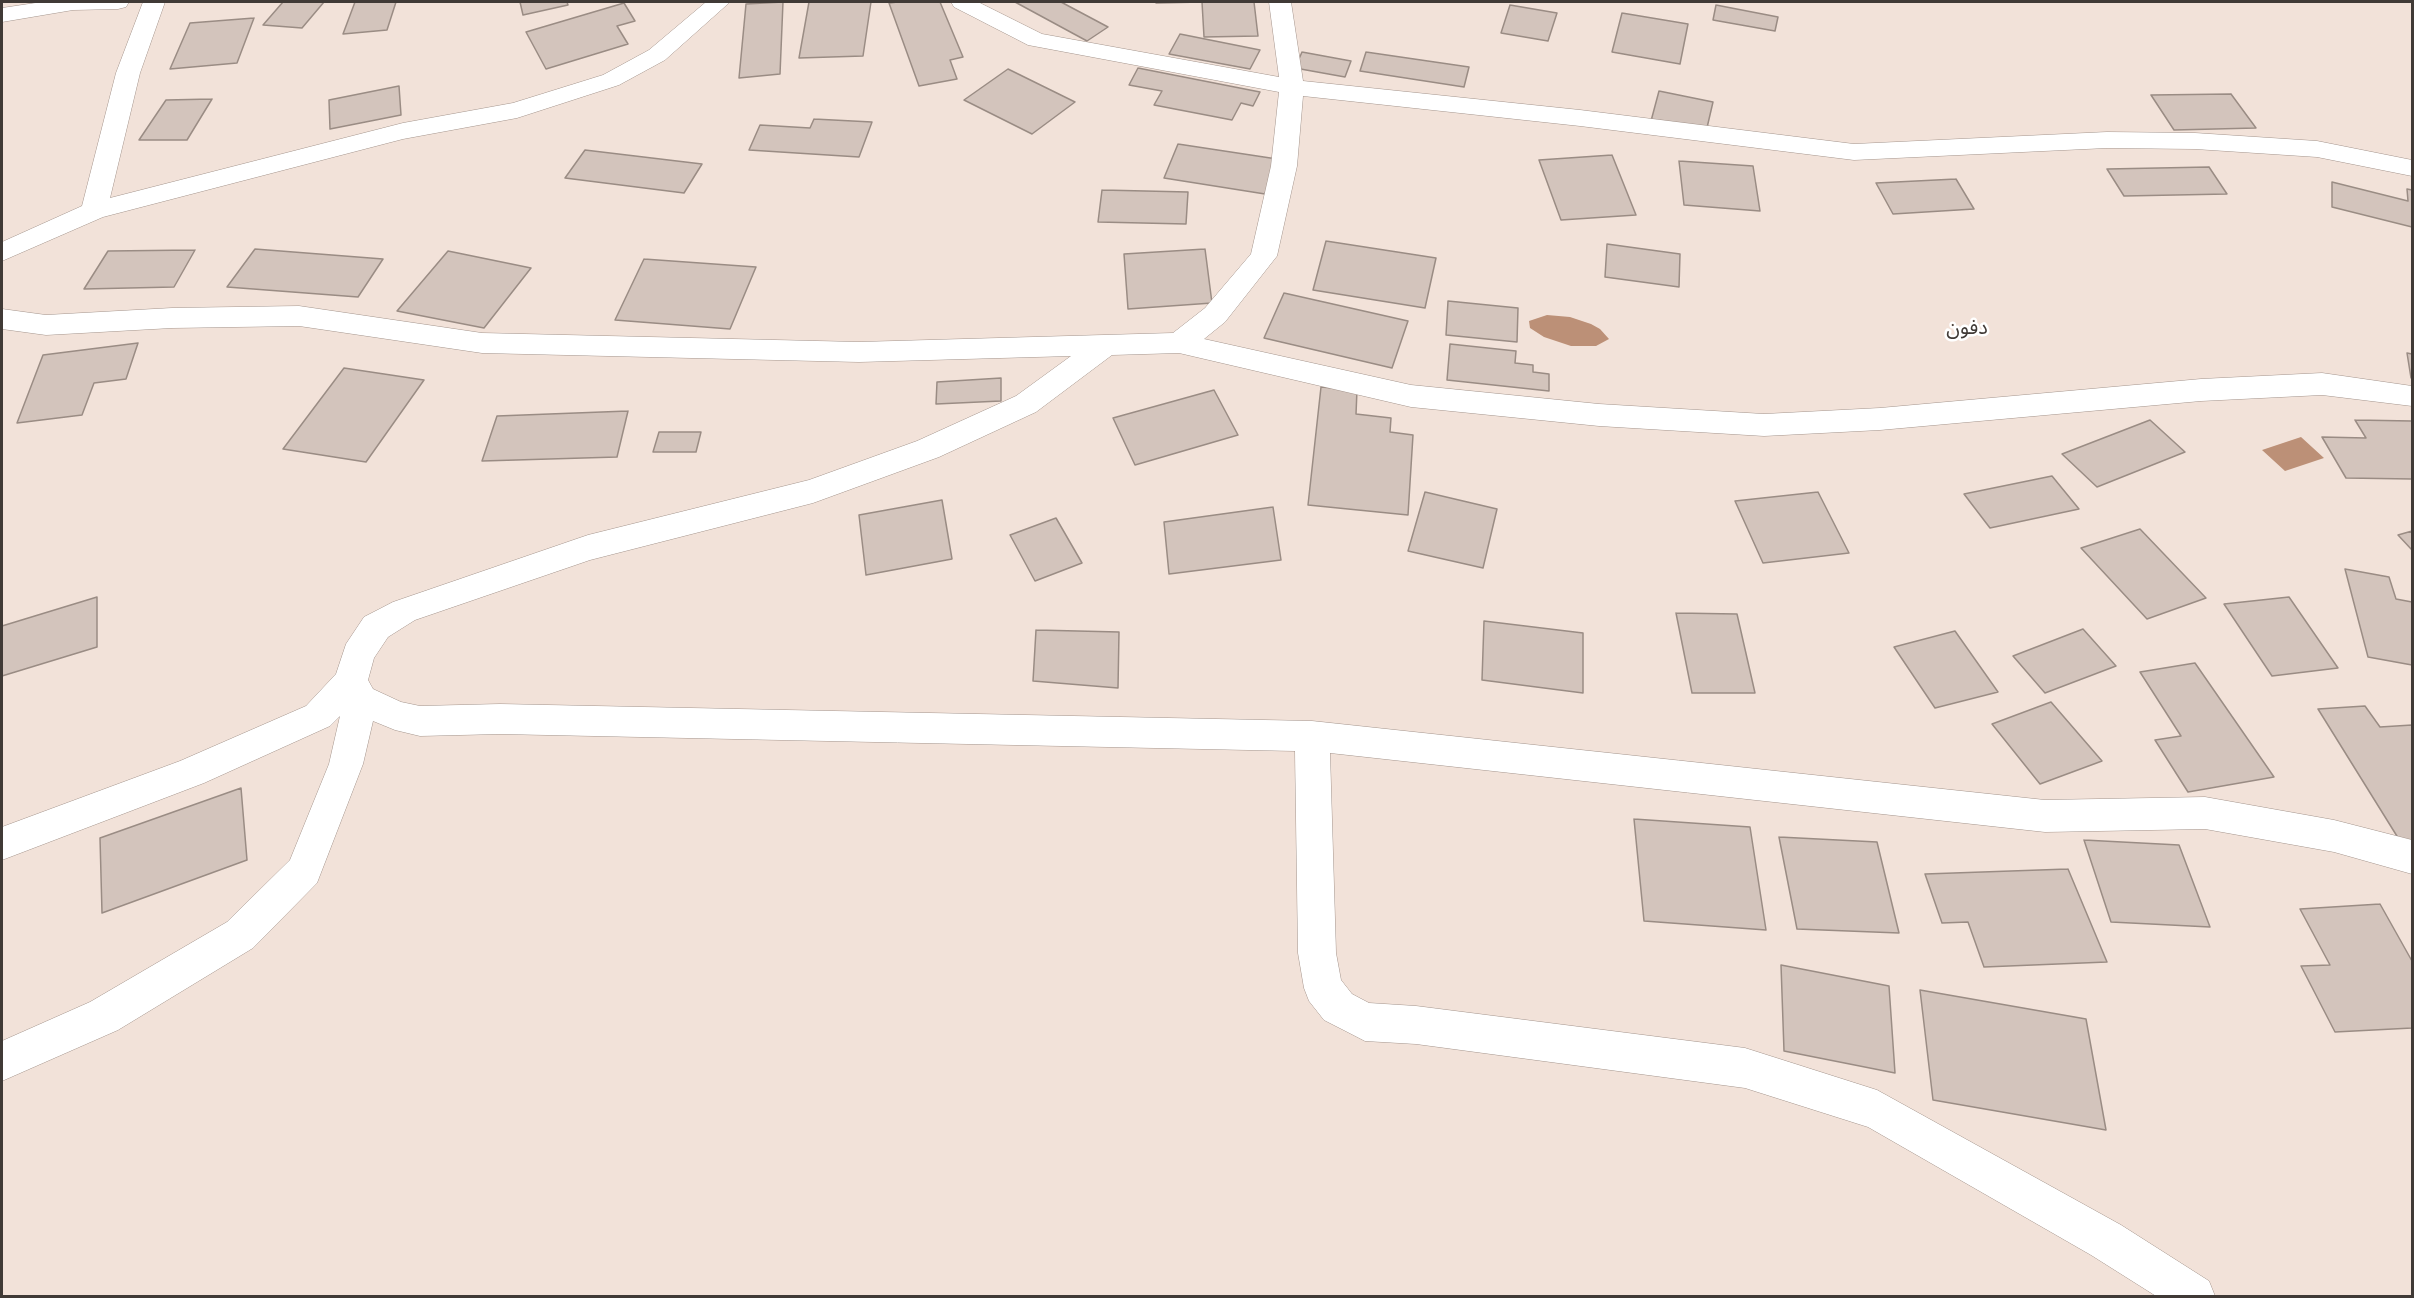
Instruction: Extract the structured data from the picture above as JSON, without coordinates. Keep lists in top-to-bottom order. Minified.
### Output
{"districts":["دفون"]}
